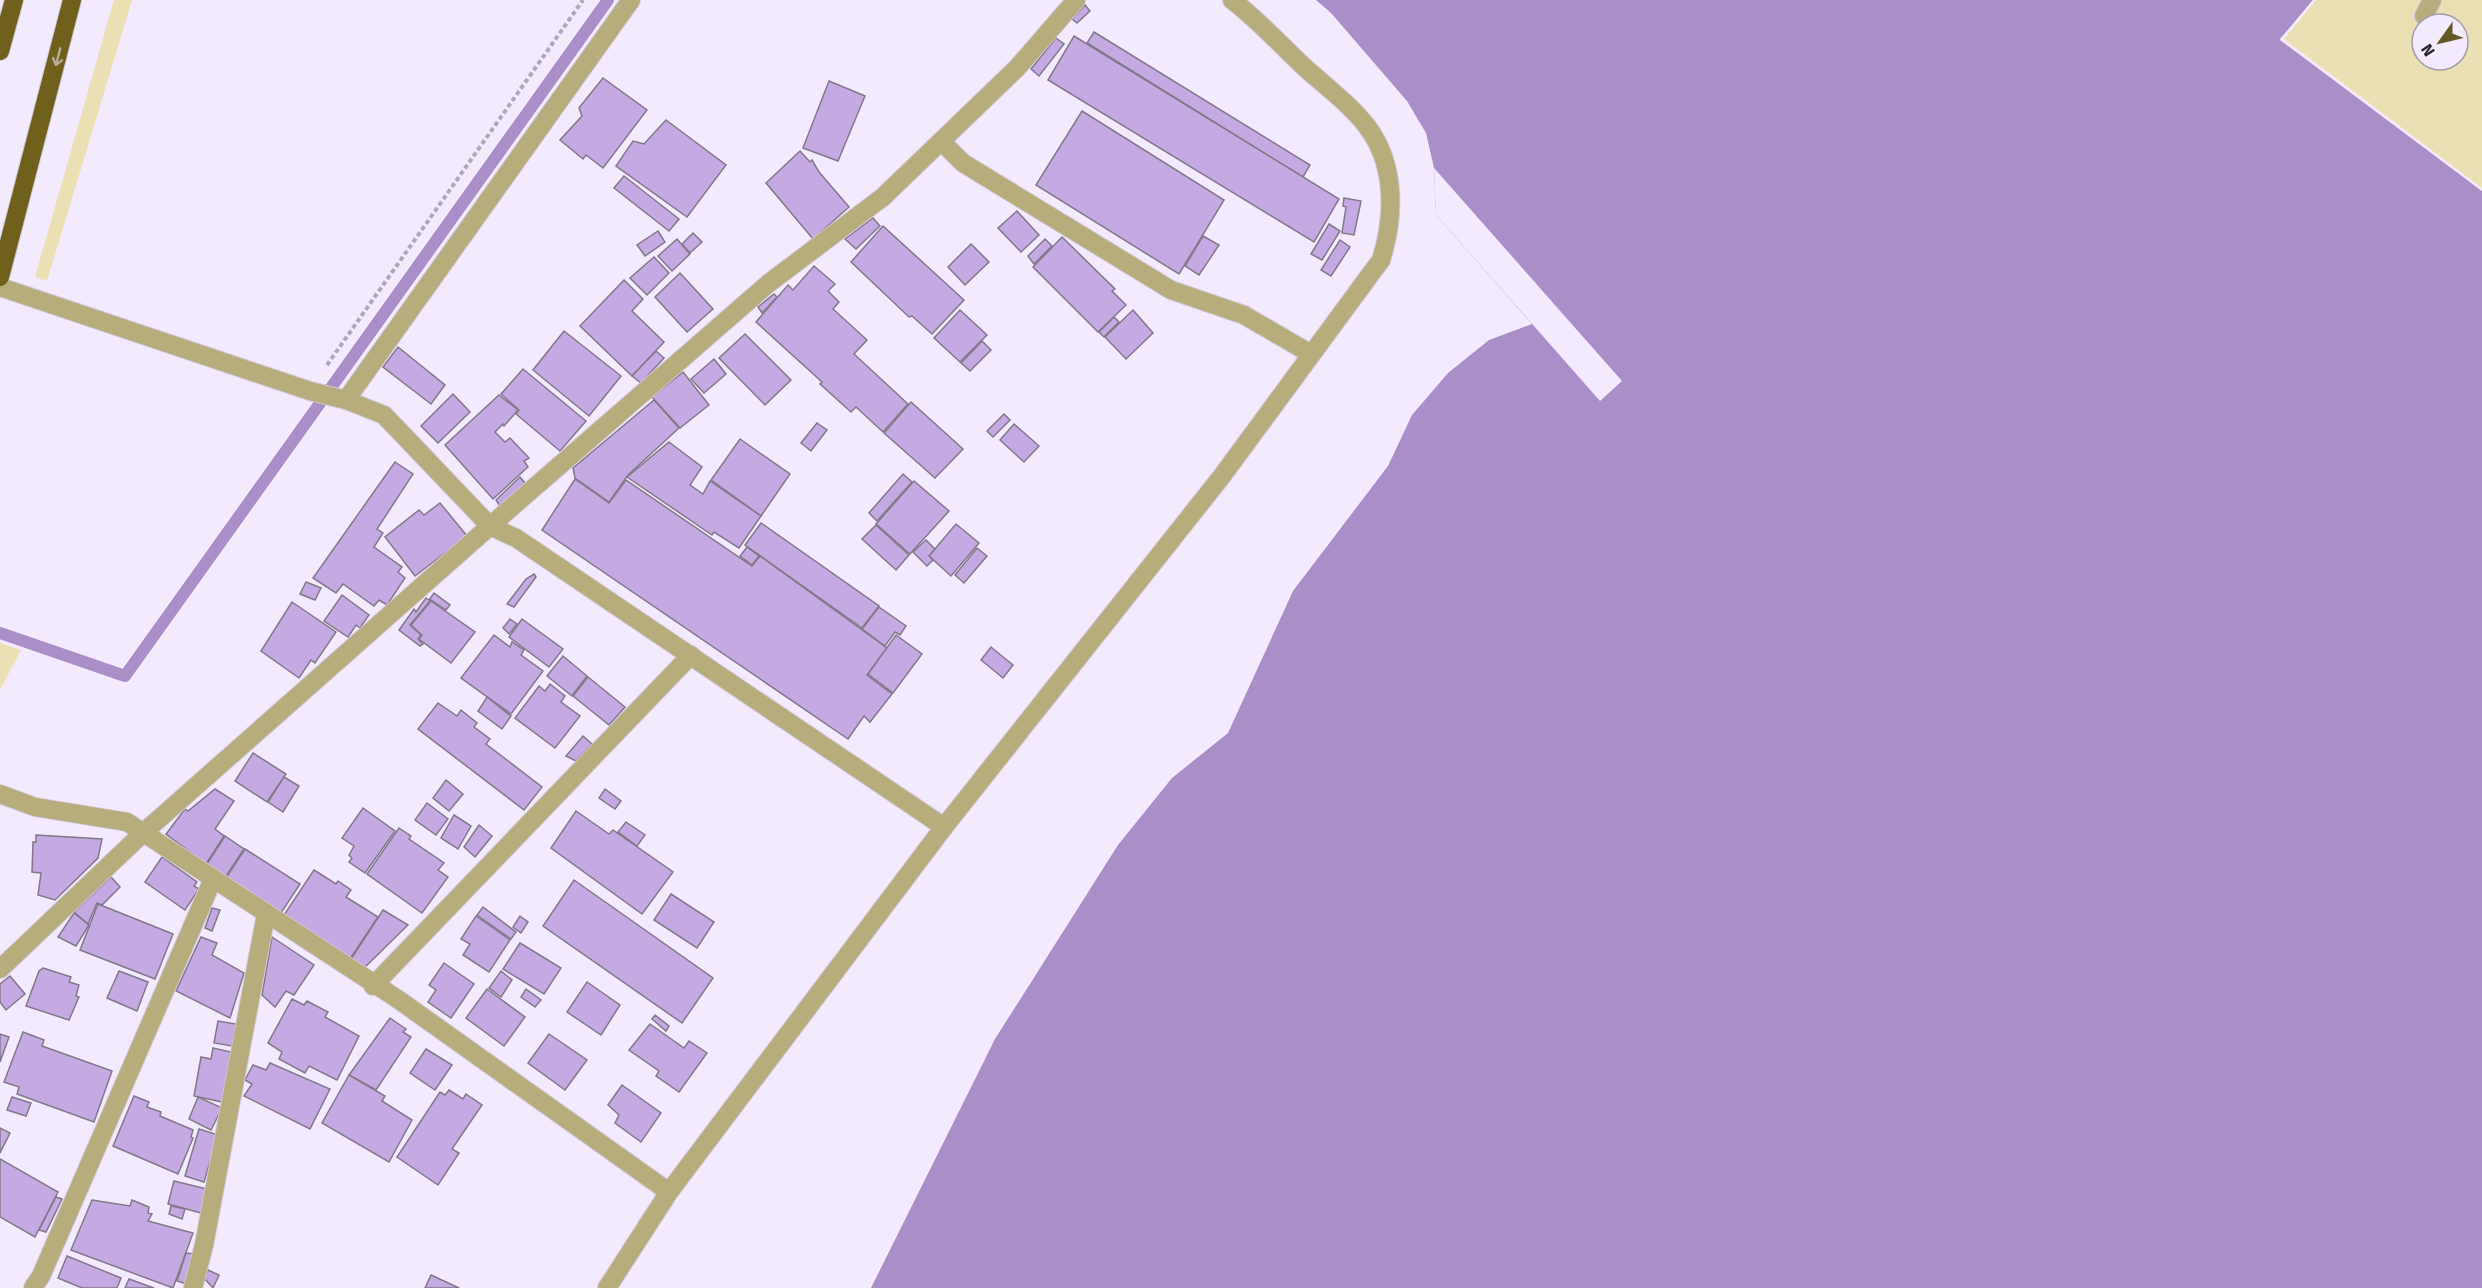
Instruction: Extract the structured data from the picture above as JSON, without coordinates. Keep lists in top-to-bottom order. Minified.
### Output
{"north":"bottom left"}
